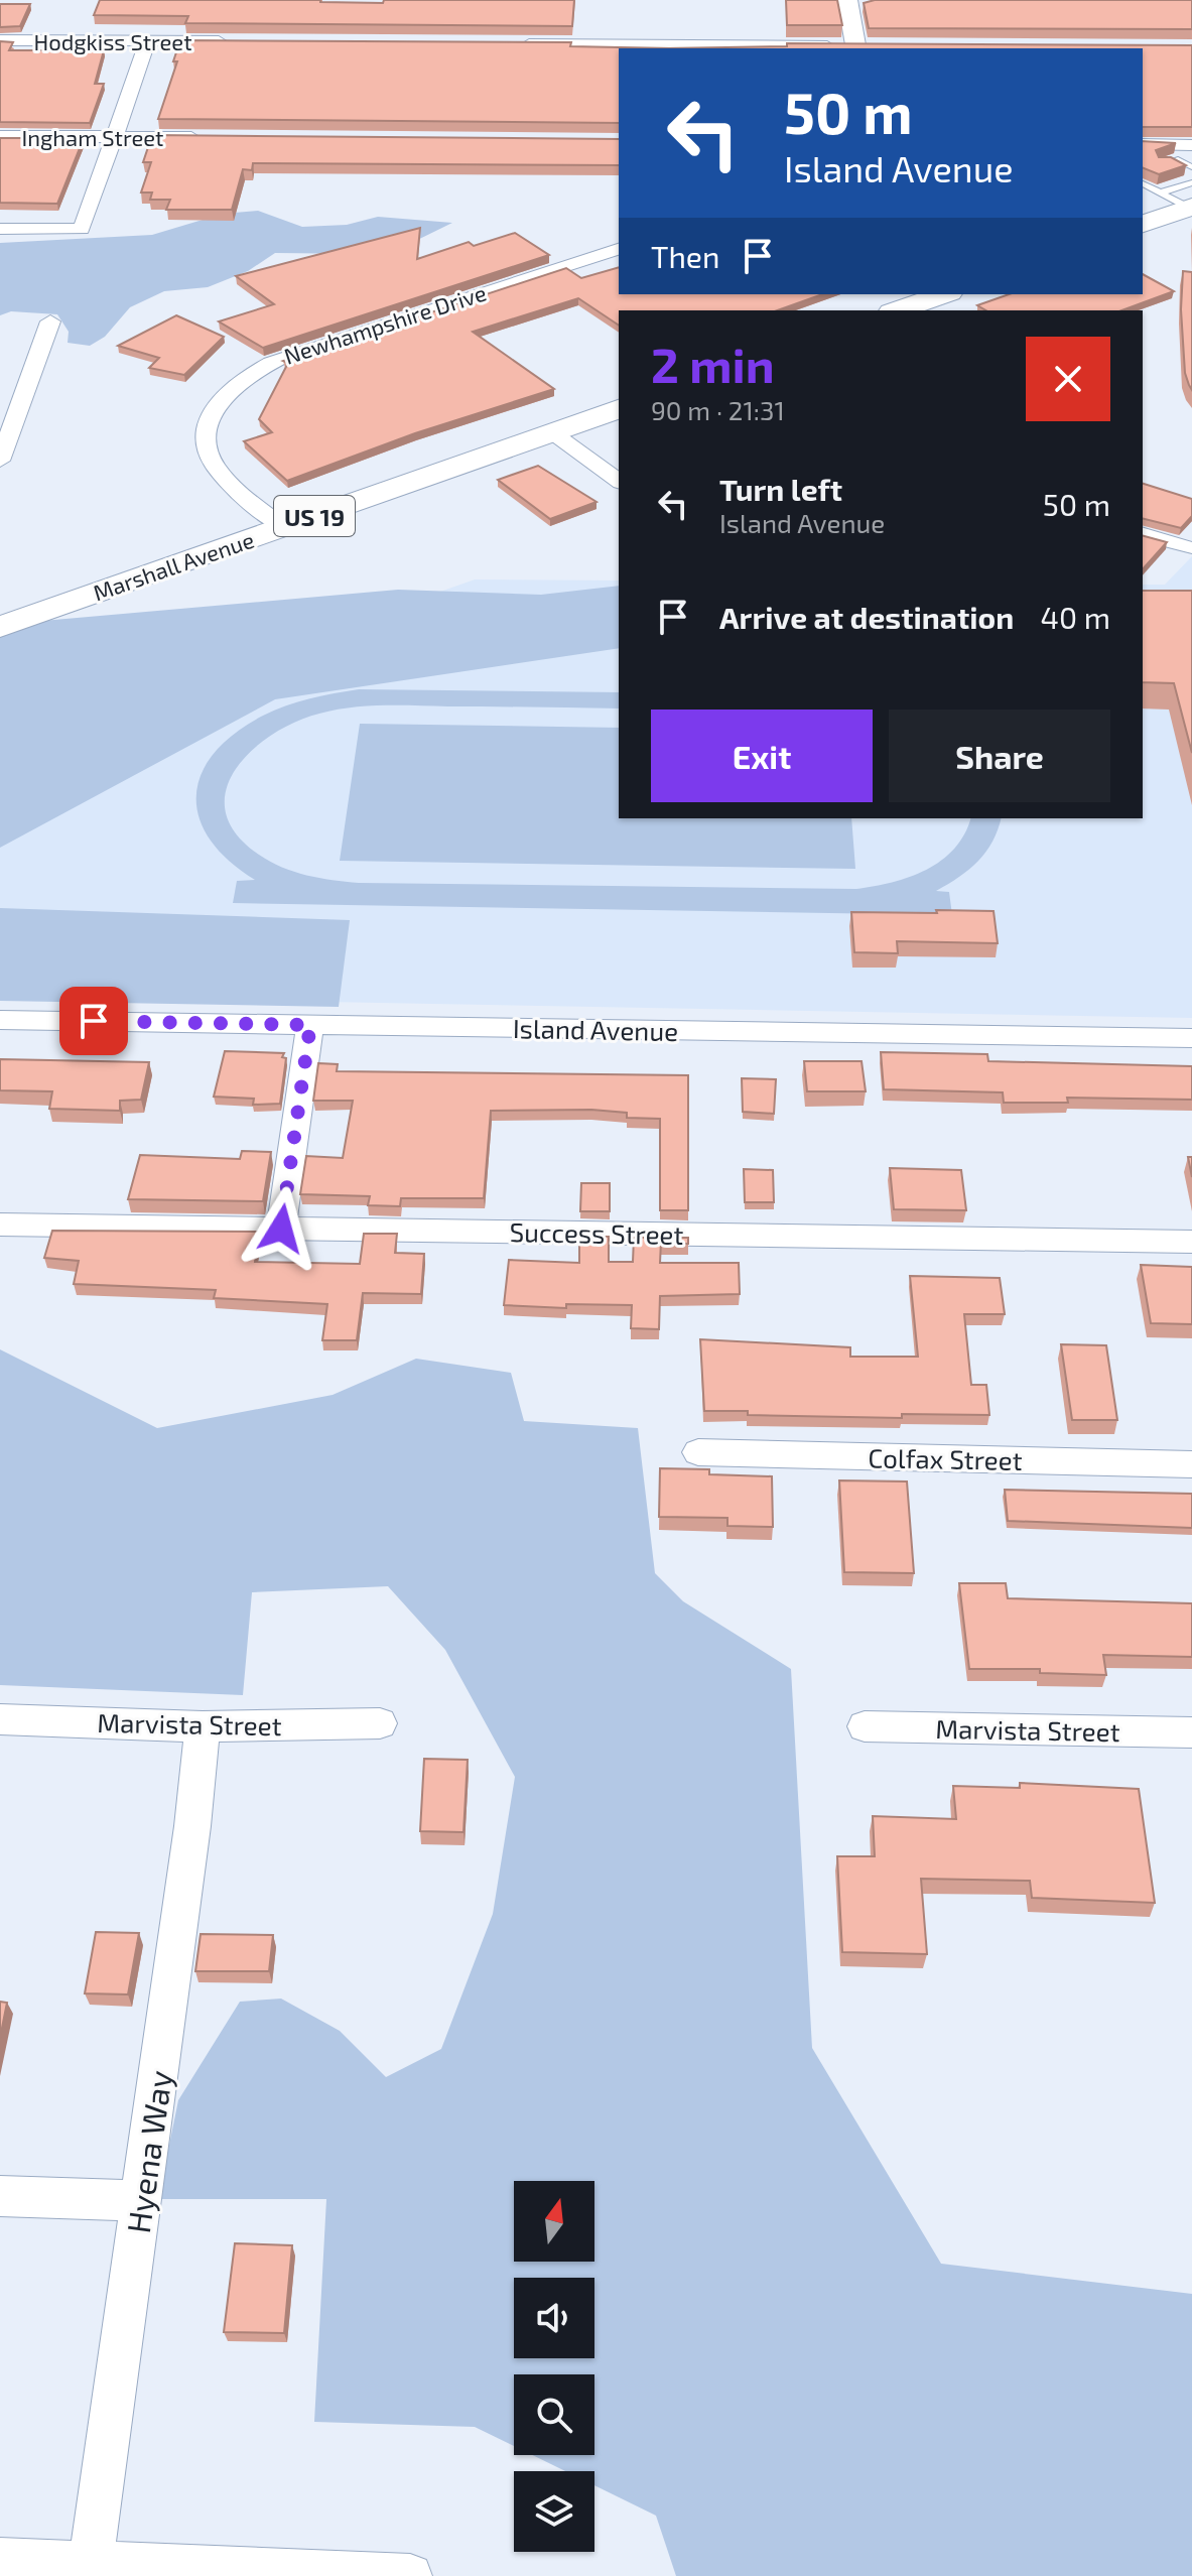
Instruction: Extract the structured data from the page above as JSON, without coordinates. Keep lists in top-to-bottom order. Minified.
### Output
{"streets":{"main road":["US 19","Marshall Avenue"],"street":["Hodgkiss Street","Ingham Street","Newhampshire Drive","Island Avenue","Success Street","Colfax Street","Marvista Street","Hyena Way"]},"crossings":[["Newhampshire Drive","Marshall Avenue"],["Marvista Street","Hyena Way"]],"north":"top","page":{"turn":["50 m","Island Avenue"],"then":"Then","heading":["2 min","90 m · 21:31"],"list":[{"name":"Turn left","note":"Island Avenue","value":"50 m"},{"name":"Arrive at destination","value":"40 m"}],"buttons":["Exit","Share"]}}
